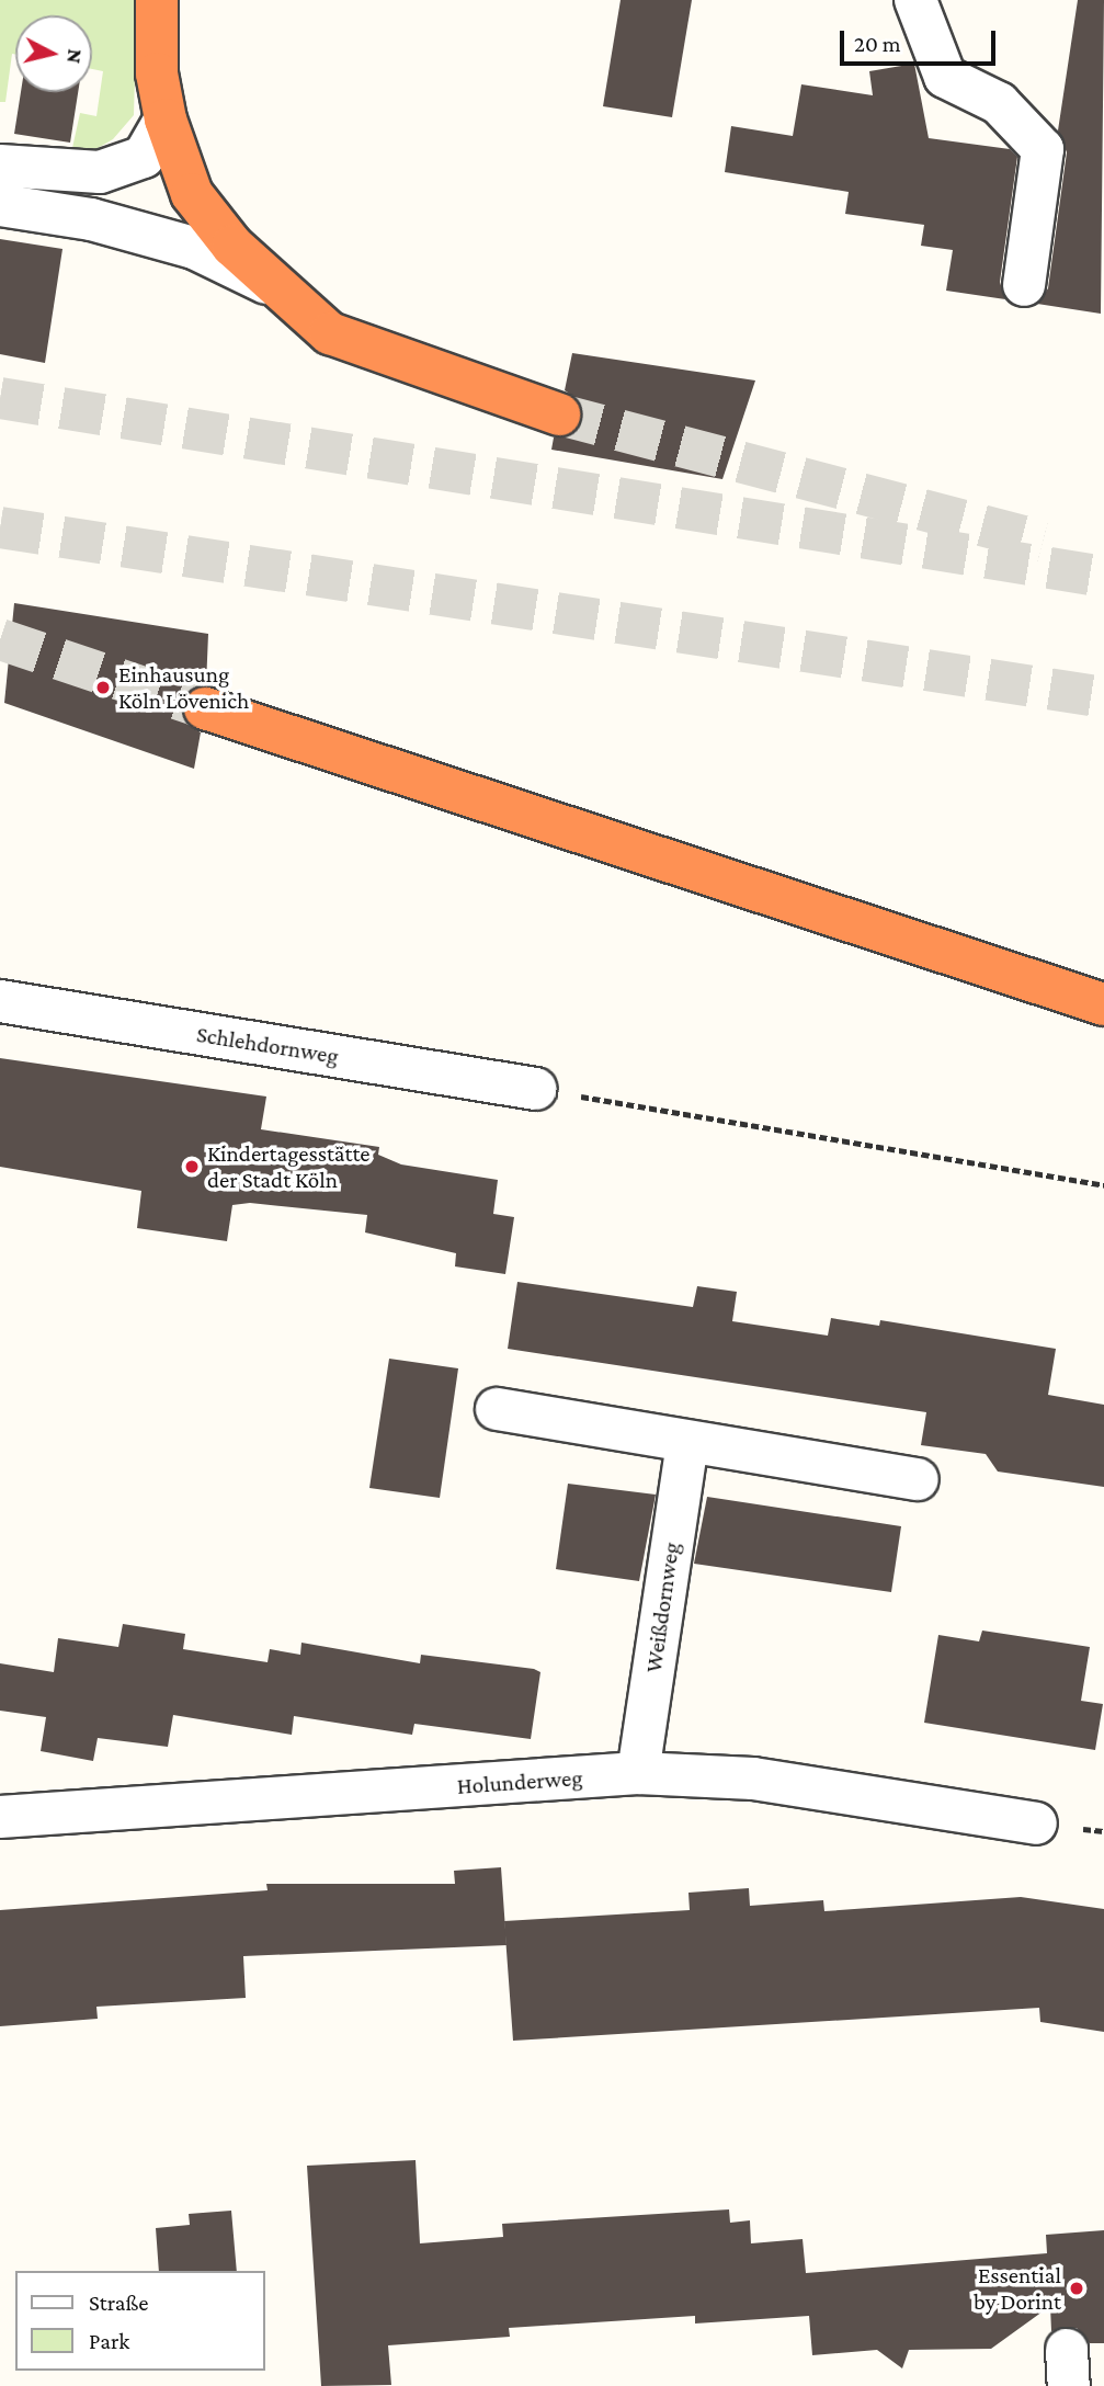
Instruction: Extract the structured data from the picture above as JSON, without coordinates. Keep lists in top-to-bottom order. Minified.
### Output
{"streets":{"street":["Schlehdornweg","Weißdornweg","Holunderweg"]},"crossings":[["Weißdornweg","Holunderweg"]],"places":["Einhausung Köln Lövenich","Kindertagesstätte der Stadt Köln","Essential by Dorint"],"legend":["Straße","Park"],"scale_bar":"20 m","north":"right"}
